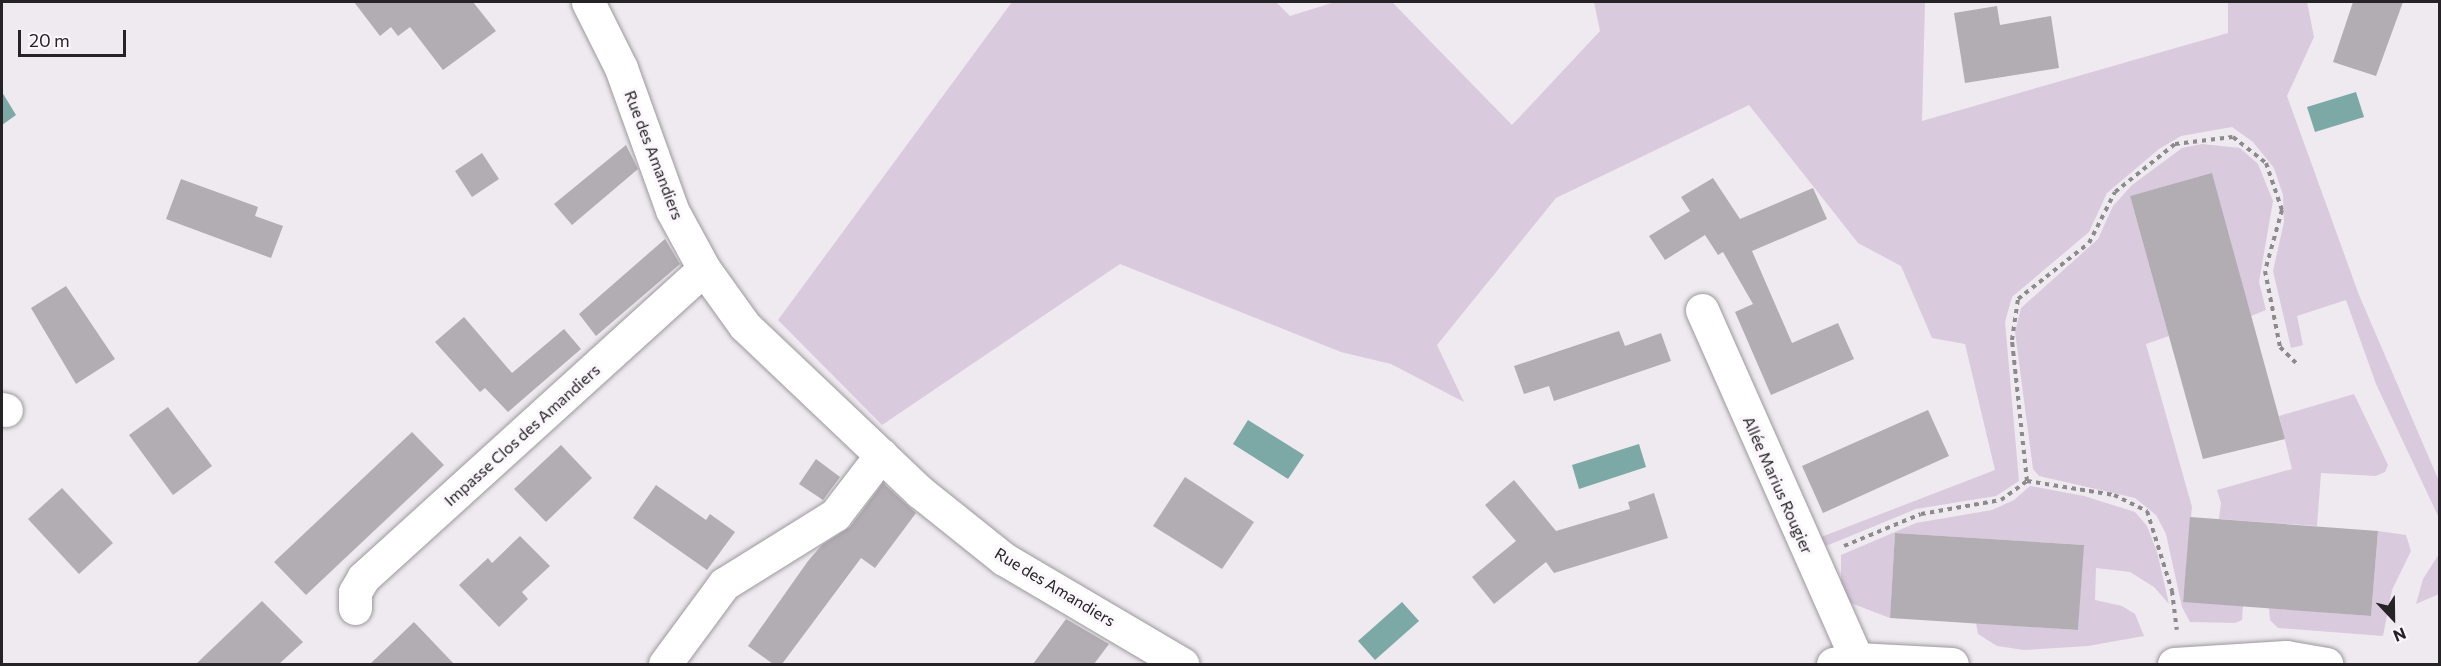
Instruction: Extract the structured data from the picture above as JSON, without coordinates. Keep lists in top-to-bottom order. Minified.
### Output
{"streets":{"street":["Rue des Amandiers","Impasse Clos des Amandiers","Allée Marius Rougier"]},"crossings":[["Rue des Amandiers","Impasse Clos des Amandiers"]],"scale_bar":"20 m","north":"bottom"}
